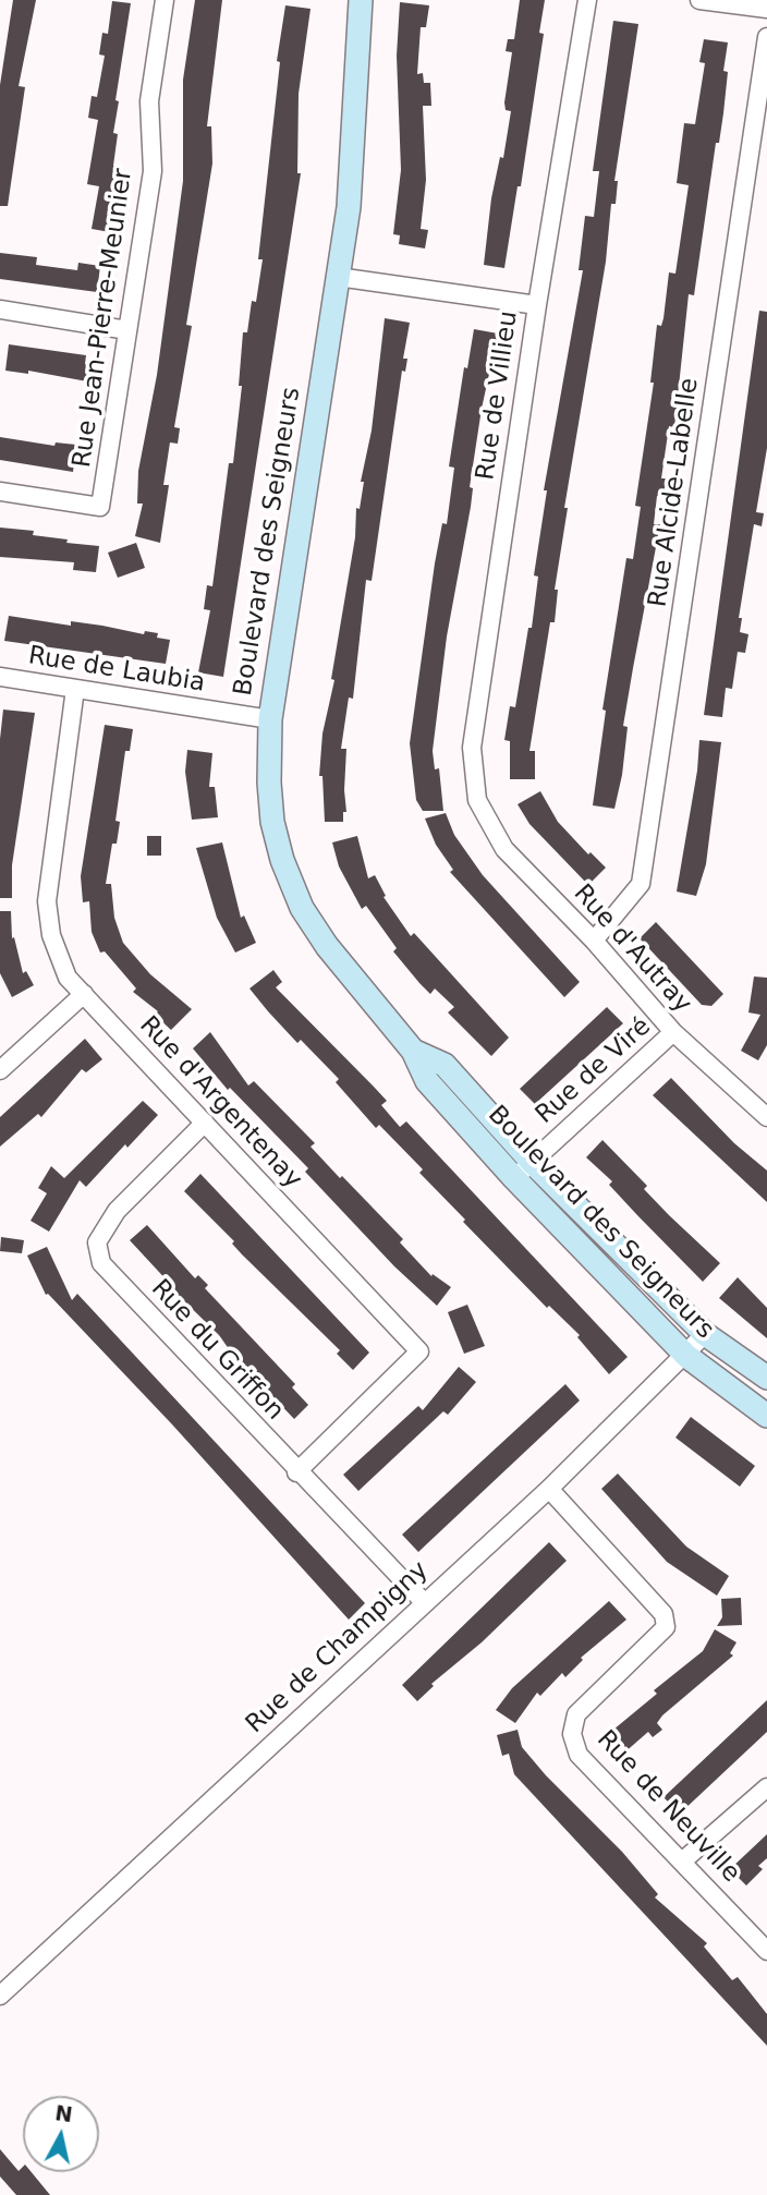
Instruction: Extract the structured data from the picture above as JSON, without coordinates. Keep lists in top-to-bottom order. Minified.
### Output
{"streets":{"street":["Rue Jean-Pierre-Meunier","Rue de Villieu","Rue Alcide-Labelle","Boulevard des Seigneurs","Rue de Laubia","Rue d'Autray","Rue de Viré","Rue d'Argentenay","Rue du Griffon","Rue de Champigny","Rue de Neuville"]},"crossings":[["Rue de Villieu","Rue d'Autray"],["Rue Alcide-Labelle","Rue d'Autray"],["Boulevard des Seigneurs","Rue de Laubia"],["Boulevard des Seigneurs","Rue de Viré"],["Boulevard des Seigneurs","Rue de Champigny"],["Rue de Laubia","Rue d'Argentenay"],["Rue d'Autray","Rue de Viré"],["Rue d'Argentenay","Rue du Griffon"],["Rue du Griffon","Rue de Champigny"],["Rue de Champigny","Rue de Neuville"]],"north":"top"}
